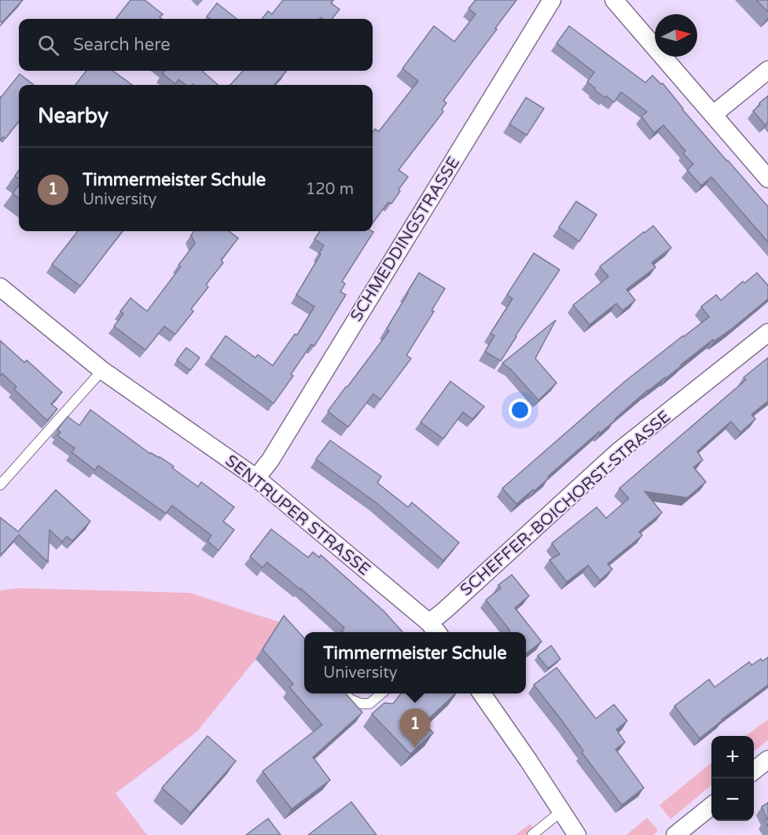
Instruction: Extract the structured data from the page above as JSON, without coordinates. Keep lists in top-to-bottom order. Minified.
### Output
{"streets":{"street":["SCHMEDDINGSTRASSE","SCHEFFER-BOICHORST-STRASSE","SENTRUPER STRASSE"]},"crossings":[["SCHMEDDINGSTRASSE","SENTRUPER STRASSE"],["SCHEFFER-BOICHORST-STRASSE","SENTRUPER STRASSE"]],"north":"right","page":{"search":"Search here","heading":"Nearby","list":[{"mark":"1","name":"Timmermeister Schule","note":"University","value":"120 m"}],"popup":["Timmermeister Schule","University"],"pins":"1","map_buttons":["+","−"]}}
